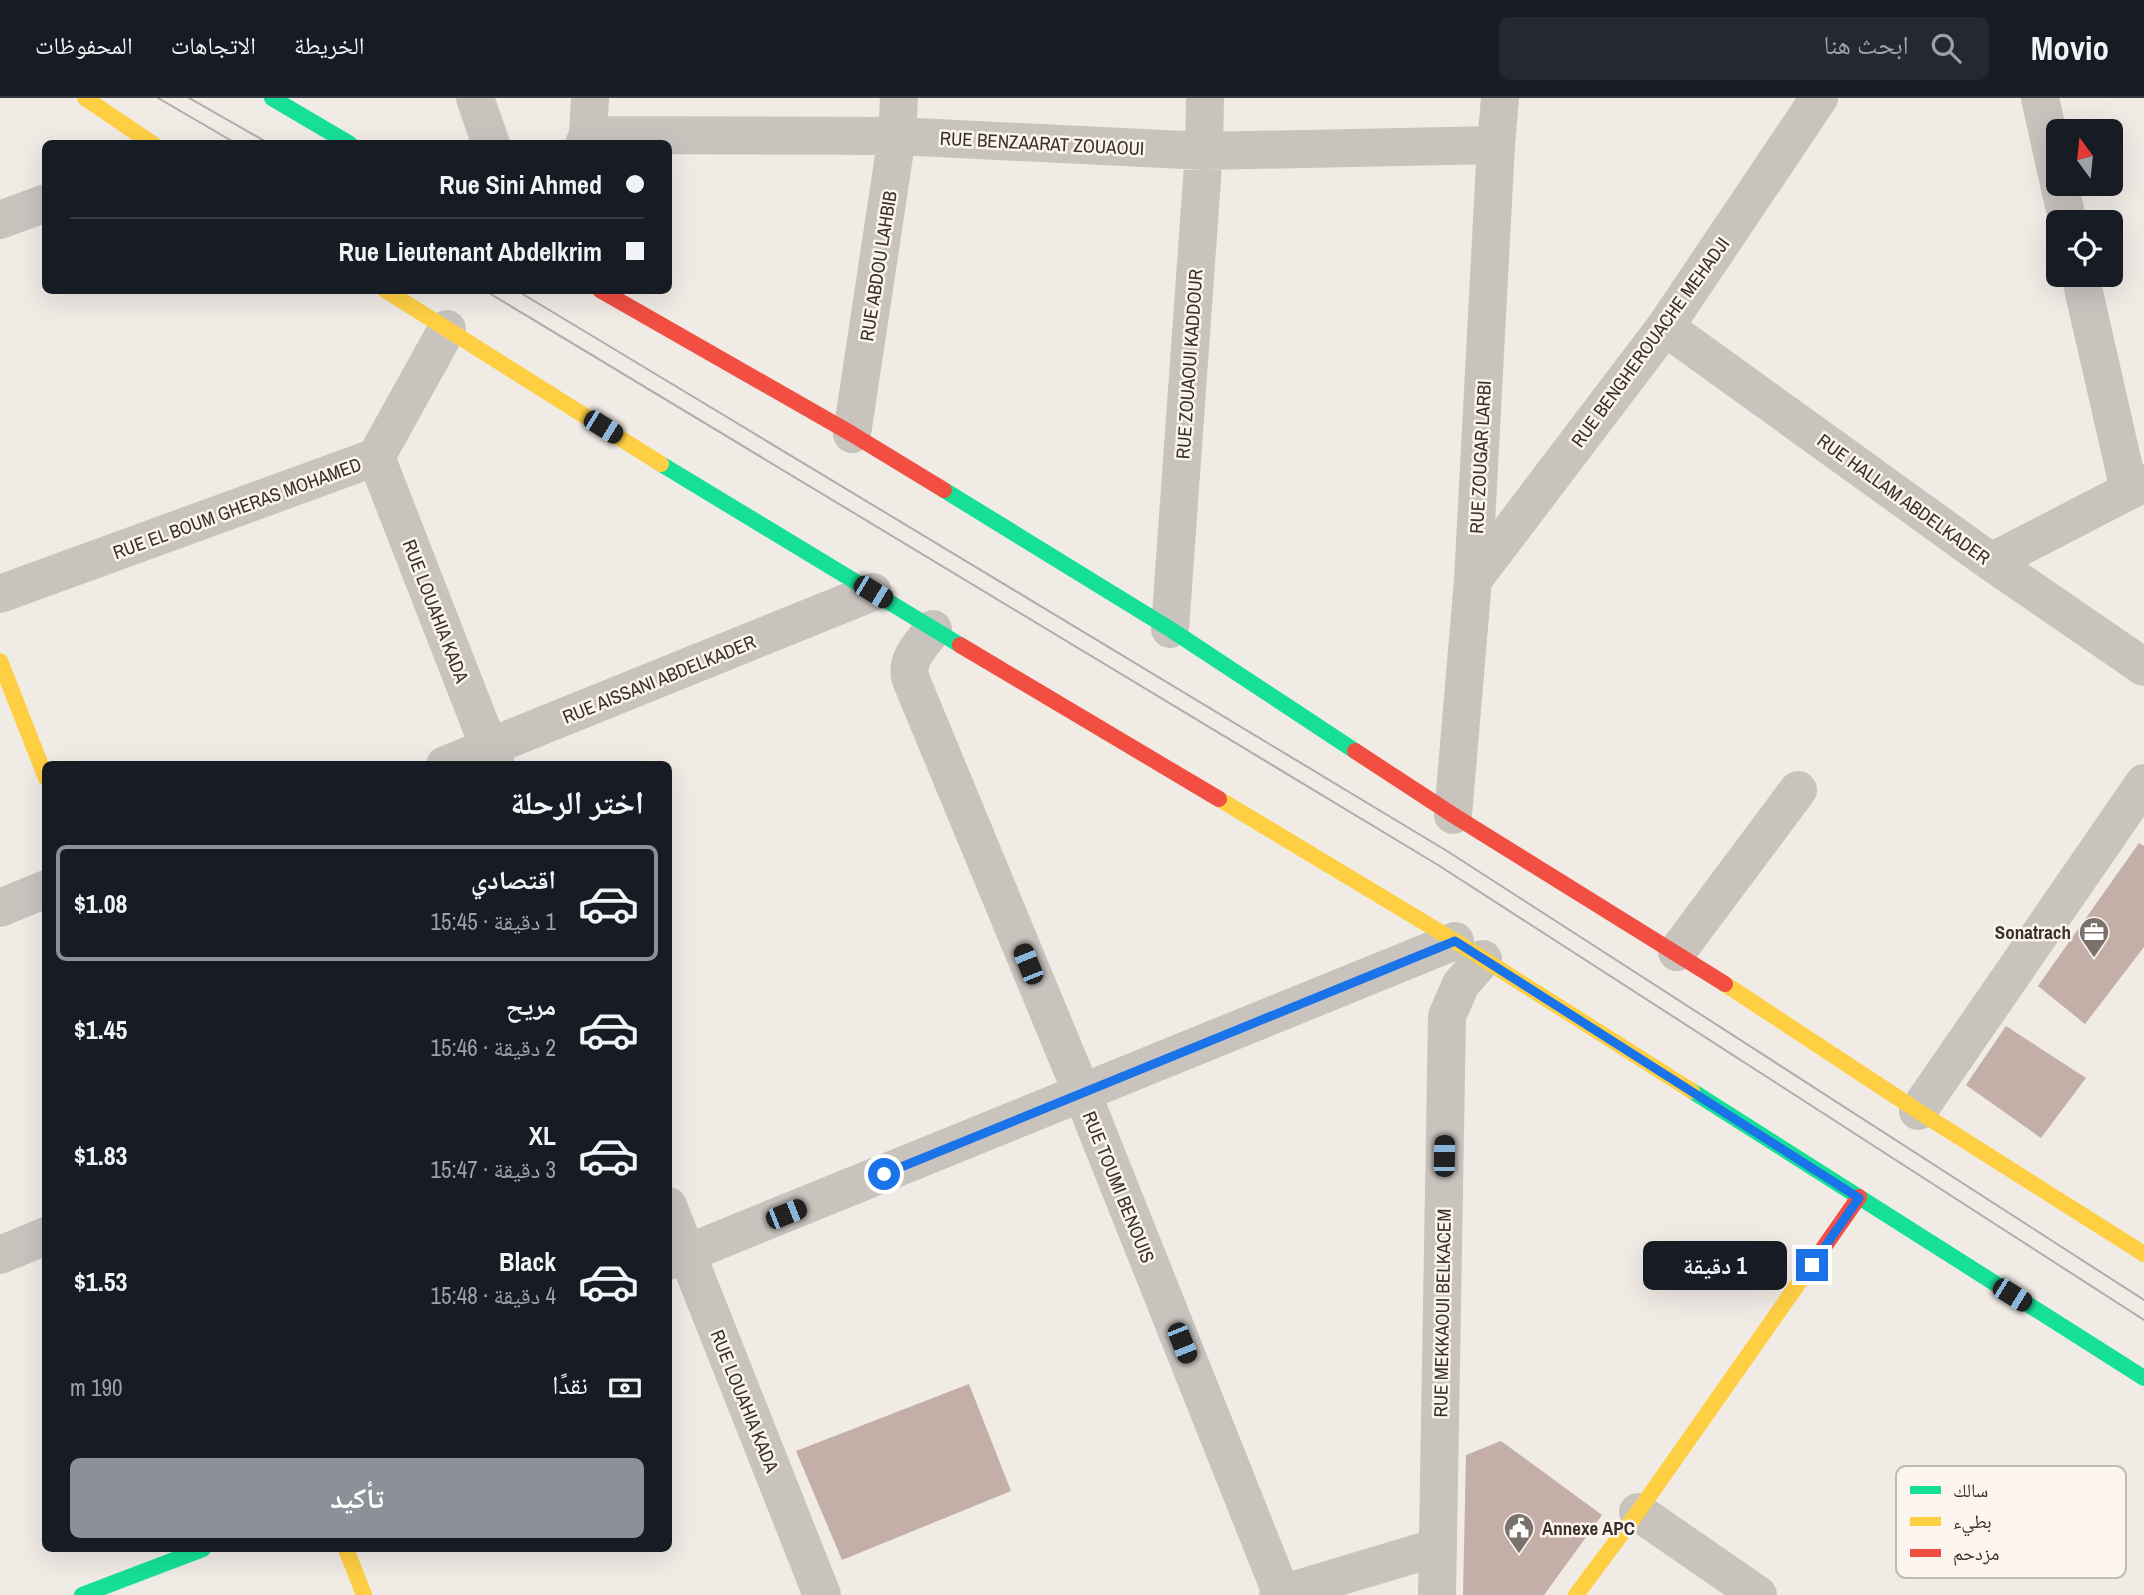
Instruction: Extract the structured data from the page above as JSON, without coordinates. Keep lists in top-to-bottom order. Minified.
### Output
{"streets":{"street":["RUE BENZAARAT ZOUAOUI","RUE ABDOU LAHBIB","RUE BENGHEROUACHE MEHADJI","RUE ZOUAOUI KADDOUR","RUE ZOUGAR LARBI","RUE HALLAM ABDELKADER","RUE EL BOUM GHERAS MOHAMED","RUE LOUAHIA KADA","RUE AISSANI ABDELKADER","RUE TOUMI BENOUIS","RUE MEKKAOUI BELKACEM"]},"crossings":[["RUE BENZAARAT ZOUAOUI","RUE ABDOU LAHBIB"],["RUE BENZAARAT ZOUAOUI","RUE ZOUAOUI KADDOUR"],["RUE BENZAARAT ZOUAOUI","RUE ZOUGAR LARBI"],["RUE BENGHEROUACHE MEHADJI","RUE ZOUGAR LARBI"],["RUE BENGHEROUACHE MEHADJI","RUE HALLAM ABDELKADER"],["RUE EL BOUM GHERAS MOHAMED","RUE LOUAHIA KADA"],["RUE LOUAHIA KADA","RUE AISSANI ABDELKADER"]],"places":{"office":["Sonatrach"],"public building":["Annexe APC"]},"legend":["سالك","بطيء","مزدحم"],"north":"top","page":{"header":"Movio","search":"ابحث هنا","nav":["الخريطة","الاتجاهات","المحفوظات"],"banner":["Rue Sini Ahmed","Rue Lieutenant Abdelkrim"],"heading":"اختر الرحلة","list":[{"name":"اقتصادي","note":"1 دقيقة · 15:45","value":"$1.08"},{"name":"مريح","note":"2 دقيقة · 15:46","value":"$1.45"},{"name":"XL","note":"3 دقيقة · 15:47","value":"$1.83"},{"name":"Black","note":"4 دقيقة · 15:48","value":"$1.53"}],"bubble":"1 دقيقة","pay":["نقدًا","190 m"],"buttons":"تأكيد"}}
